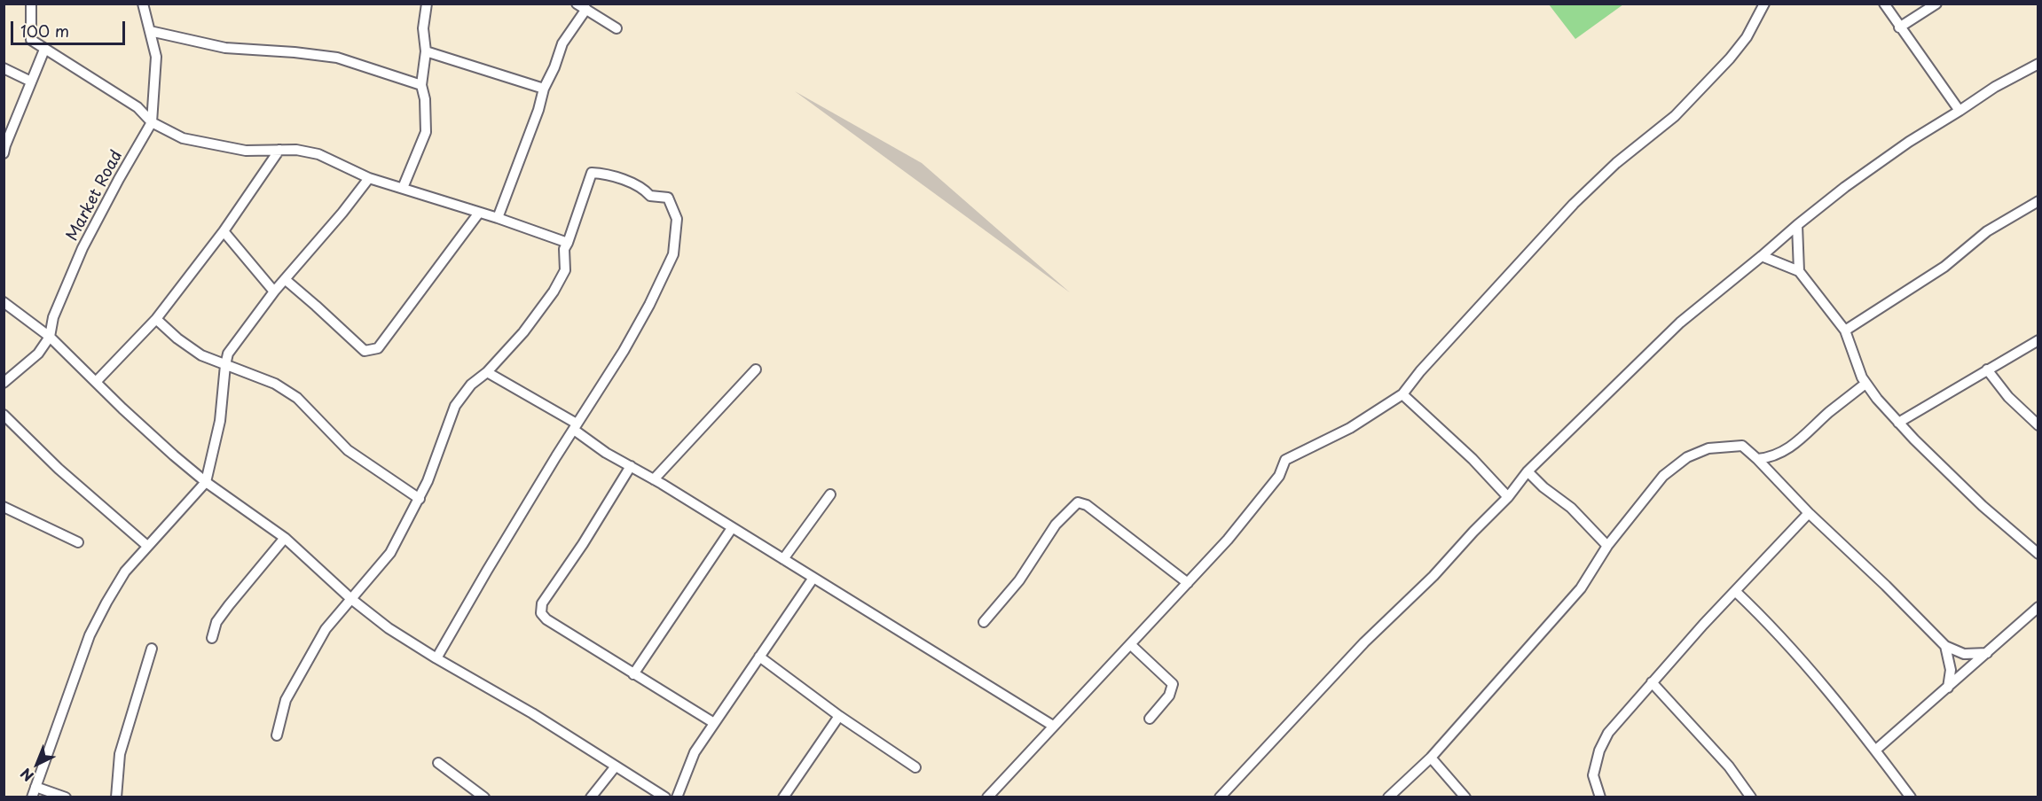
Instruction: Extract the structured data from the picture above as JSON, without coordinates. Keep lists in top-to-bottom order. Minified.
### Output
{"streets":{"street":["Market Road"]},"scale_bar":"100 m","north":"bottom left"}
